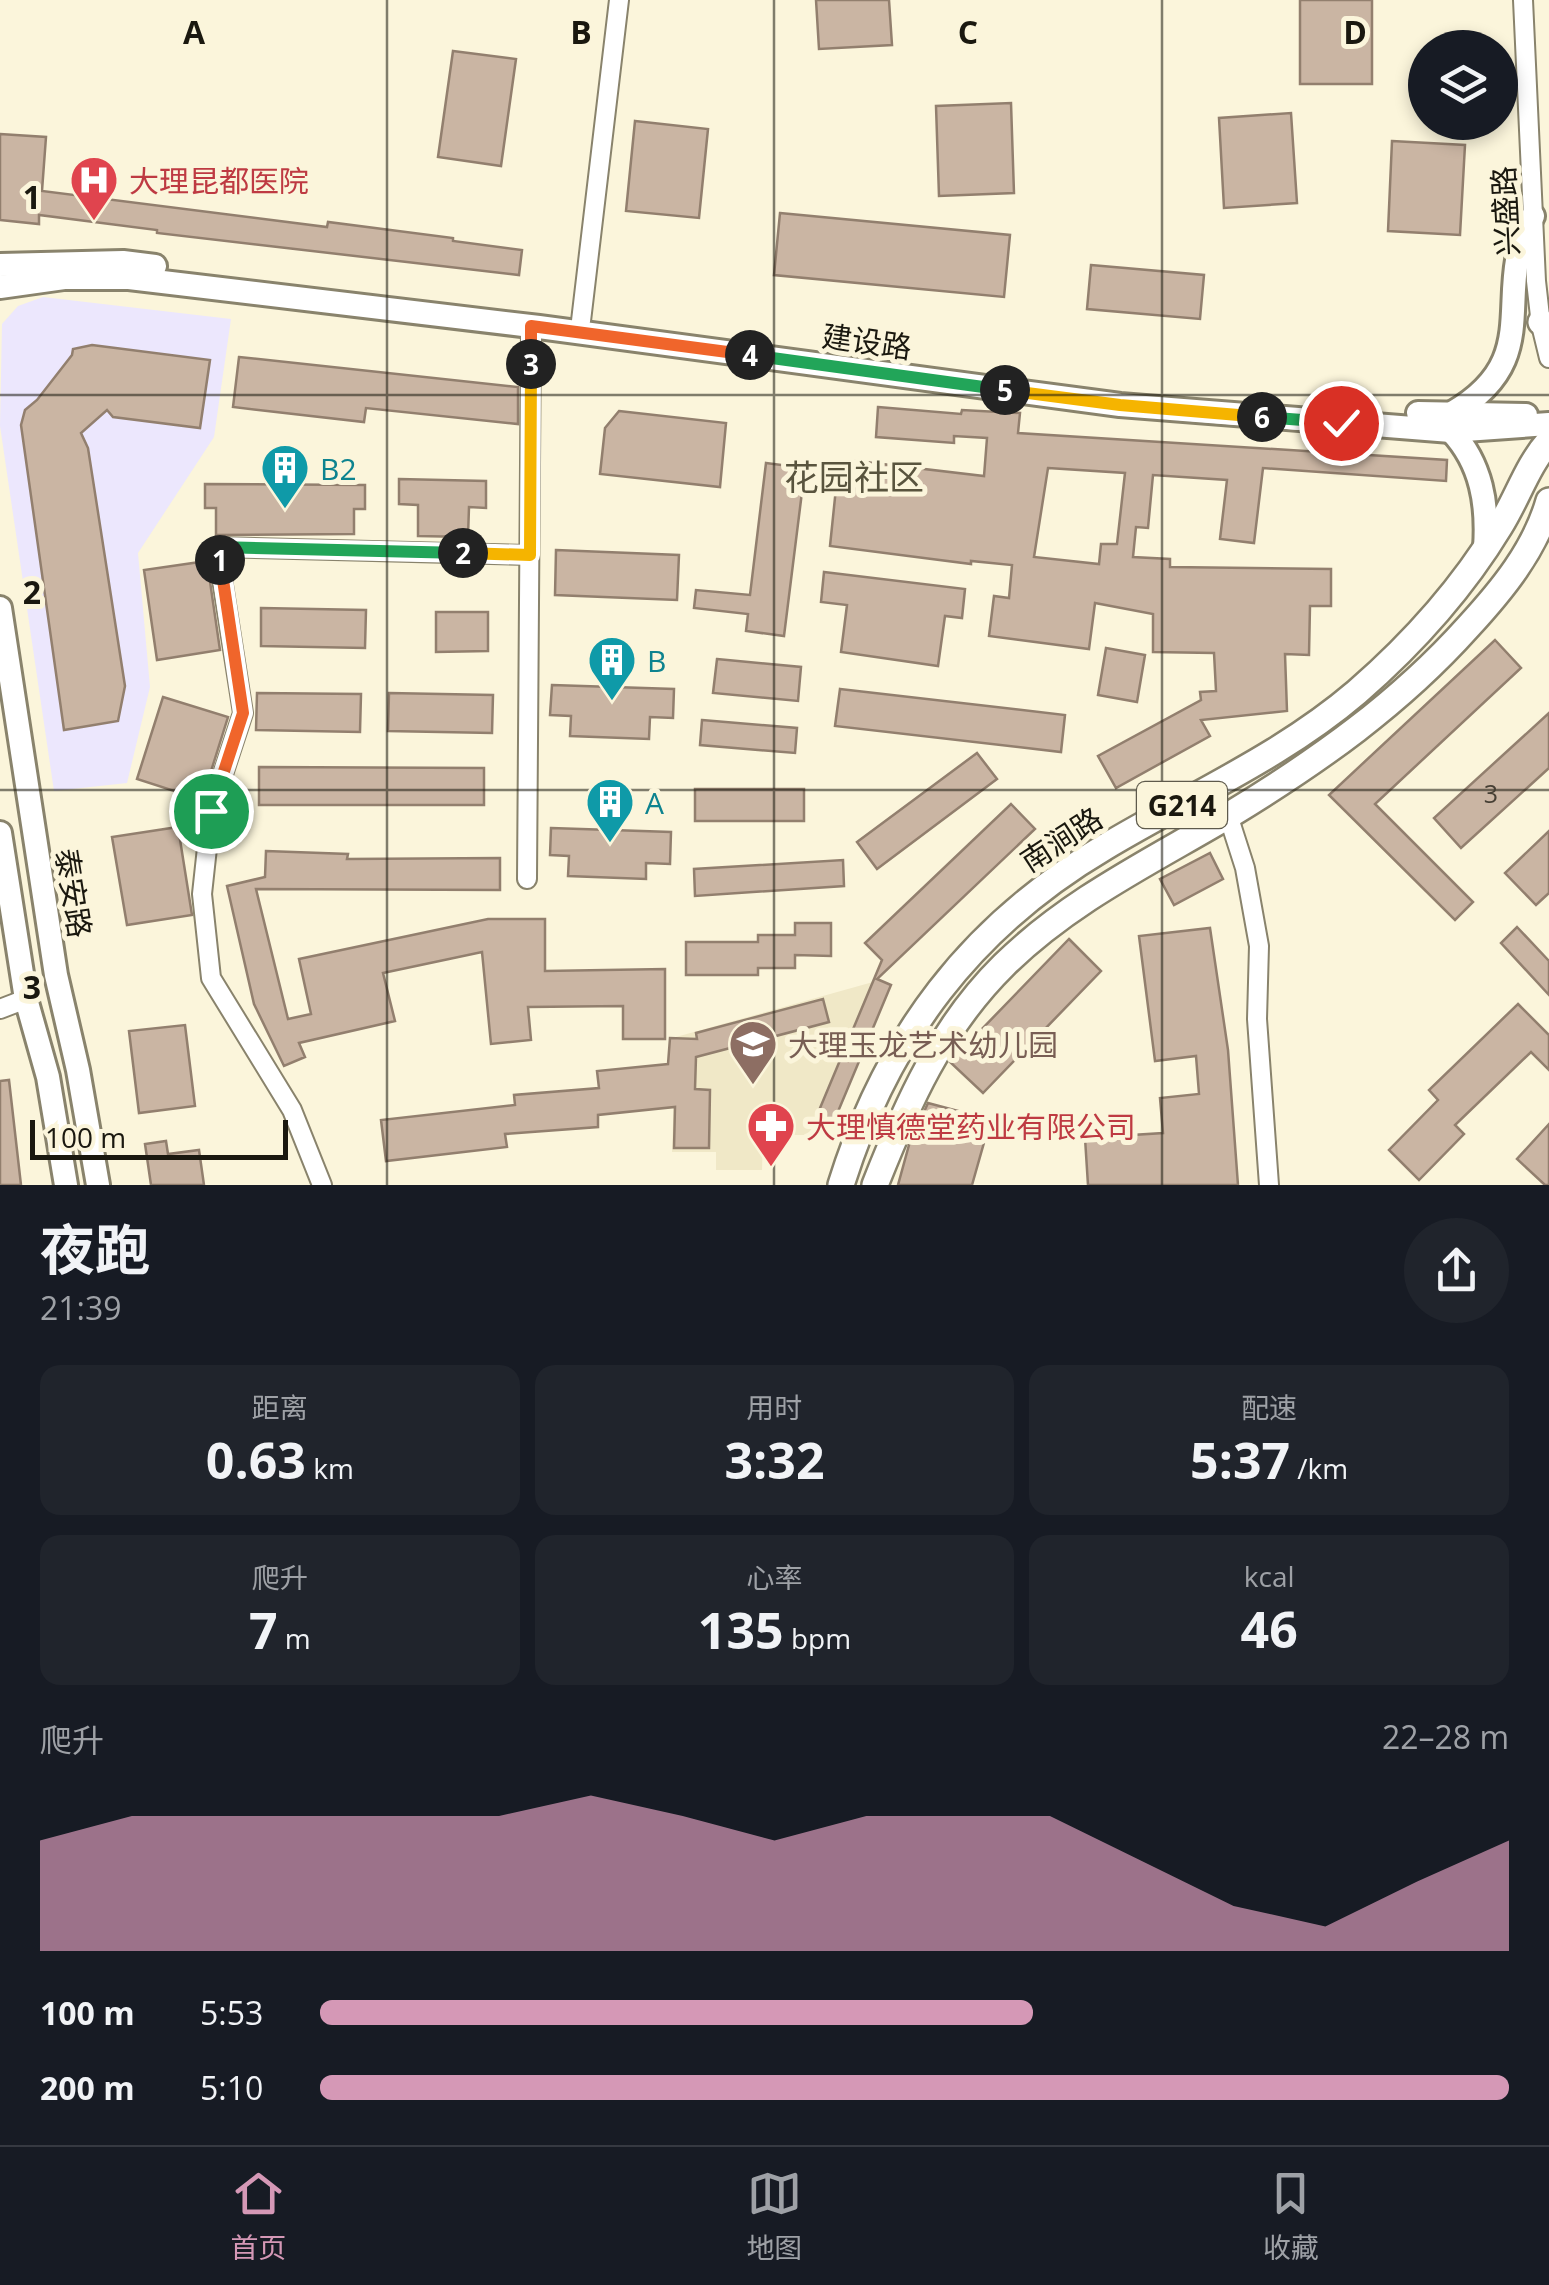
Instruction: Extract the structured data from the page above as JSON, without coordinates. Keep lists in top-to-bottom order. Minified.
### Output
{"streets":{"highway":["G214","南涧路"],"main road":["建设路","泰安路"],"street":["兴盛路"]},"districts":["花园社区"],"places":{"hospital":["大理昆都医院"],"building":["B2","B","A"],"school or university":["大理玉龙艺术幼儿园"],"pharmacy":["大理慎德堂药业有限公司"]},"house_numbers":["3"],"scale_bar":"100 m","page":{"pins":["4","3","5","6","2","1"],"scale":"100 m","heading":["夜跑","21:39"],"stats":[["距离","0.63 km"],["用时","3:32"],["配速","5:37 /km"],["爬升","7 m"],["心率","135 bpm"],["kcal","46"]],"chart":["爬升","22–28 m"],"list":[{"name":"100 m","note":"5:53"},{"name":"200 m","note":"5:10"}],"tabs":["首页","地图","收藏"]},"grid":{"columns":["A","B","C","D"],"rows":["1","2","3"]}}
